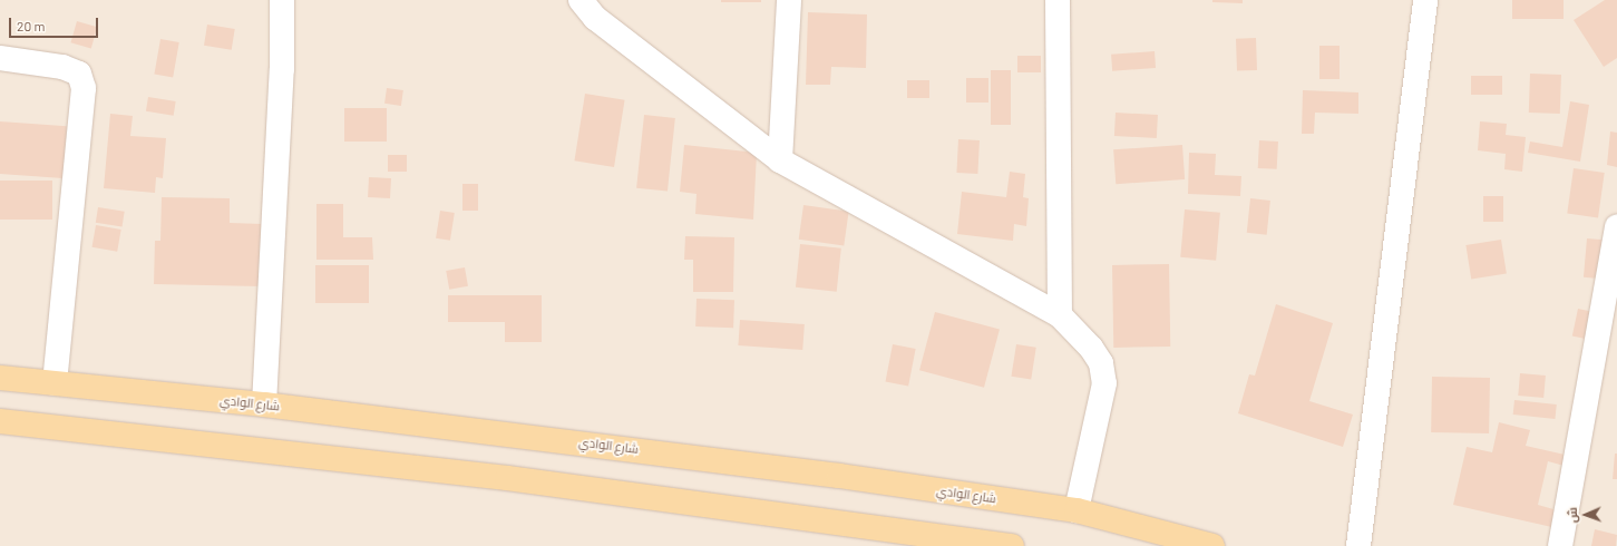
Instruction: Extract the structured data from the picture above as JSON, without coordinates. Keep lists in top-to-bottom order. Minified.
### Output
{"streets":{"main road":["شارع الوادي"]},"scale_bar":"20 m","north":"left"}
